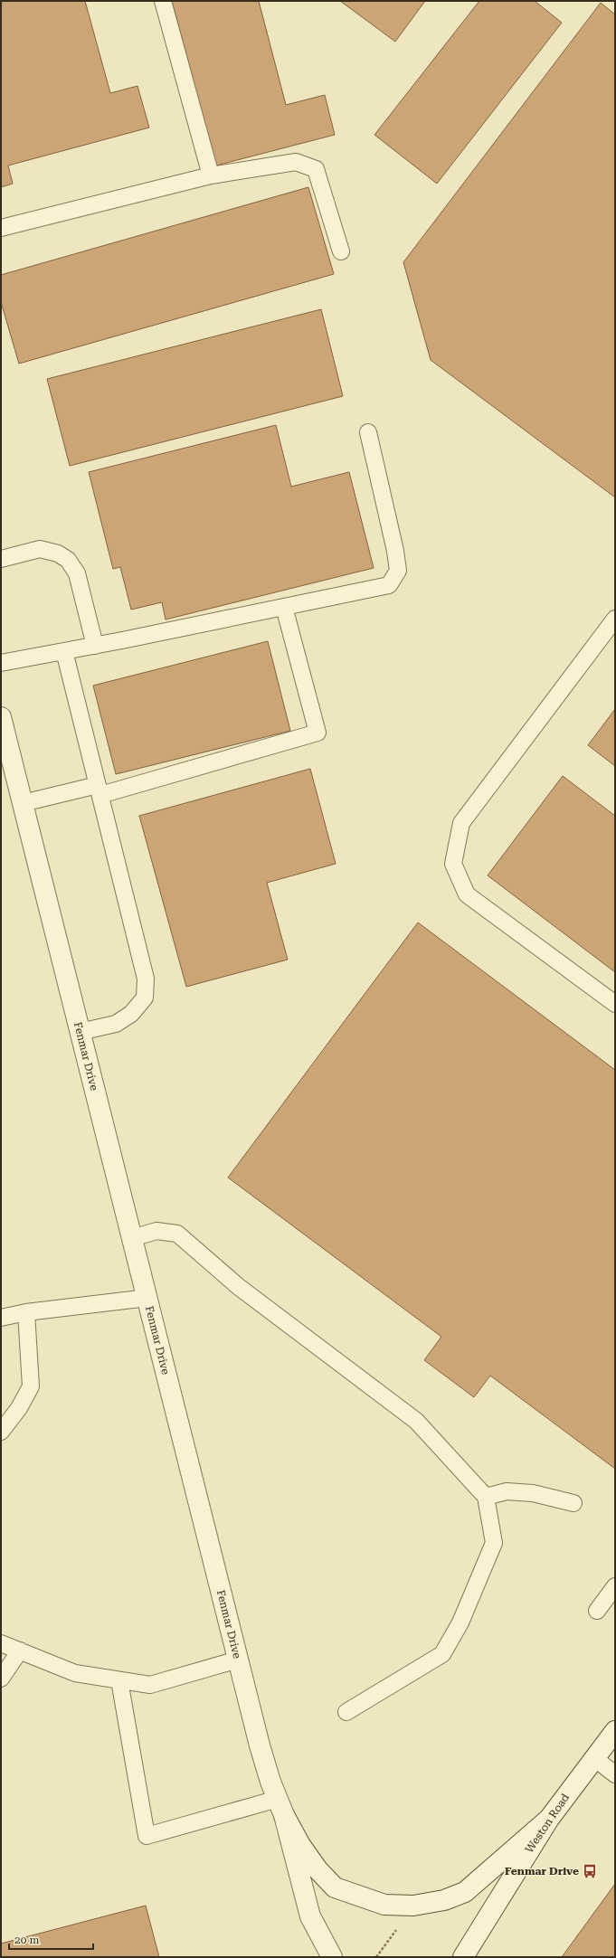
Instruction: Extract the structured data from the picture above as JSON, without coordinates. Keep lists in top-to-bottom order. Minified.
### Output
{"streets":{"street":["Fenmar Drive","Weston Road"]},"places":{"bus stop":["Fenmar Drive"]},"scale_bar":"20 m"}
